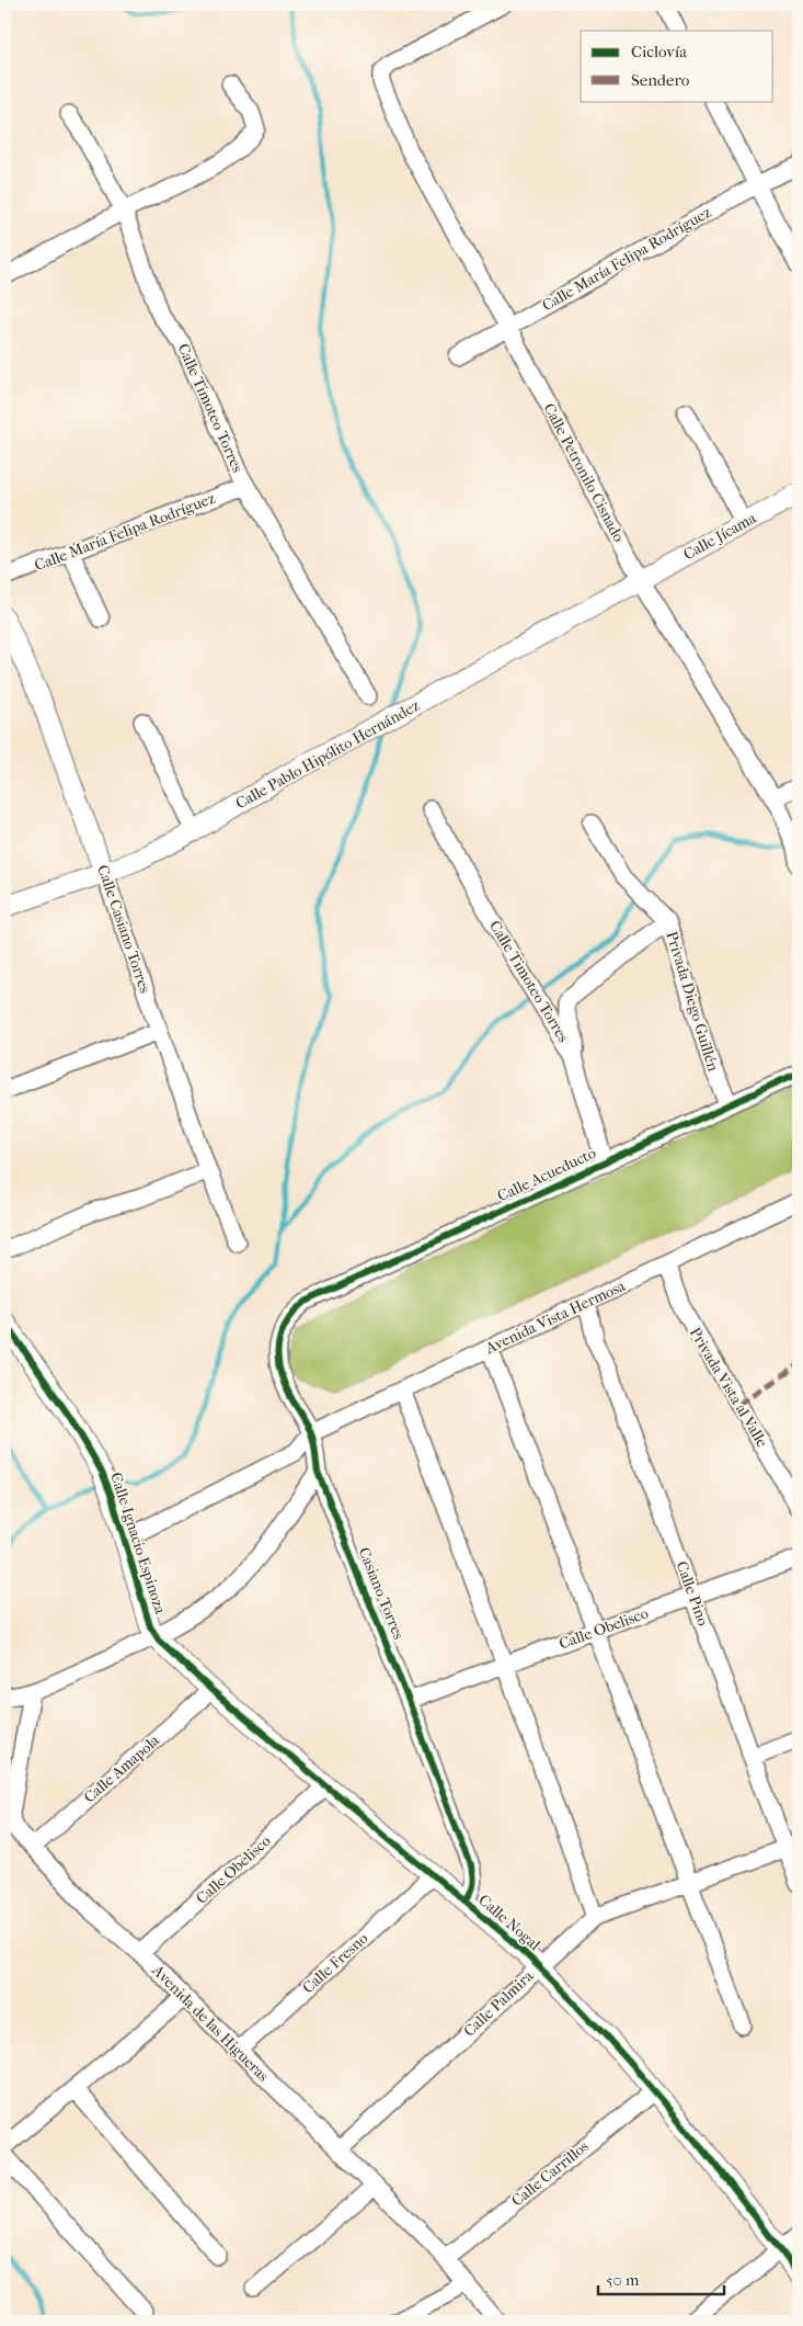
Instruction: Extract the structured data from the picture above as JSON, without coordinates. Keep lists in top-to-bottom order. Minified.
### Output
{"streets":{"street":["Calle María Felipa Rodríguez","Calle Timoteo Torres","Calle Petronilo Cisnado","Calle Jícama","Calle Pablo Hipólito Hernández","Calle Casiano Torres","Privada Diego Guillén","Calle Acueducto","Avenida Vista Hermosa","Privada Vista al Valle","Calle Ignacio Espinoza","Casiano Torres","Calle Pino","Calle Obelisco","Calle Amapola","Calle Nogal","Calle Fresno","Calle Palmira","Avenida de las Higueras","Calle Carrillos"]},"crossings":[["Calle María Felipa Rodríguez","Calle Timoteo Torres"],["Calle María Felipa Rodríguez","Calle Petronilo Cisnado"],["Calle Timoteo Torres","Calle Acueducto"],["Calle Petronilo Cisnado","Calle Jícama"],["Calle Petronilo Cisnado","Calle Pablo Hipólito Hernández"],["Calle Jícama","Calle Pablo Hipólito Hernández"],["Calle Pablo Hipólito Hernández","Calle Casiano Torres"],["Privada Diego Guillén","Calle Acueducto"],["Calle Acueducto","Casiano Torres"],["Avenida Vista Hermosa","Privada Vista al Valle"],["Avenida Vista Hermosa","Casiano Torres"],["Avenida Vista Hermosa","Calle Pino"],["Calle Ignacio Espinoza","Calle Nogal"],["Casiano Torres","Calle Obelisco"],["Casiano Torres","Calle Nogal"],["Calle Pino","Calle Obelisco"],["Calle Pino","Calle Palmira"],["Calle Obelisco","Calle Nogal"],["Calle Obelisco","Avenida de las Higueras"],["Calle Amapola","Calle Nogal"],["Calle Amapola","Avenida de las Higueras"],["Calle Nogal","Calle Fresno"],["Calle Nogal","Calle Palmira"],["Calle Nogal","Calle Carrillos"],["Calle Fresno","Avenida de las Higueras"],["Calle Palmira","Avenida de las Higueras"],["Avenida de las Higueras","Calle Carrillos"]],"legend":["Ciclovía","Sendero"],"scale_bar":"50 m"}
